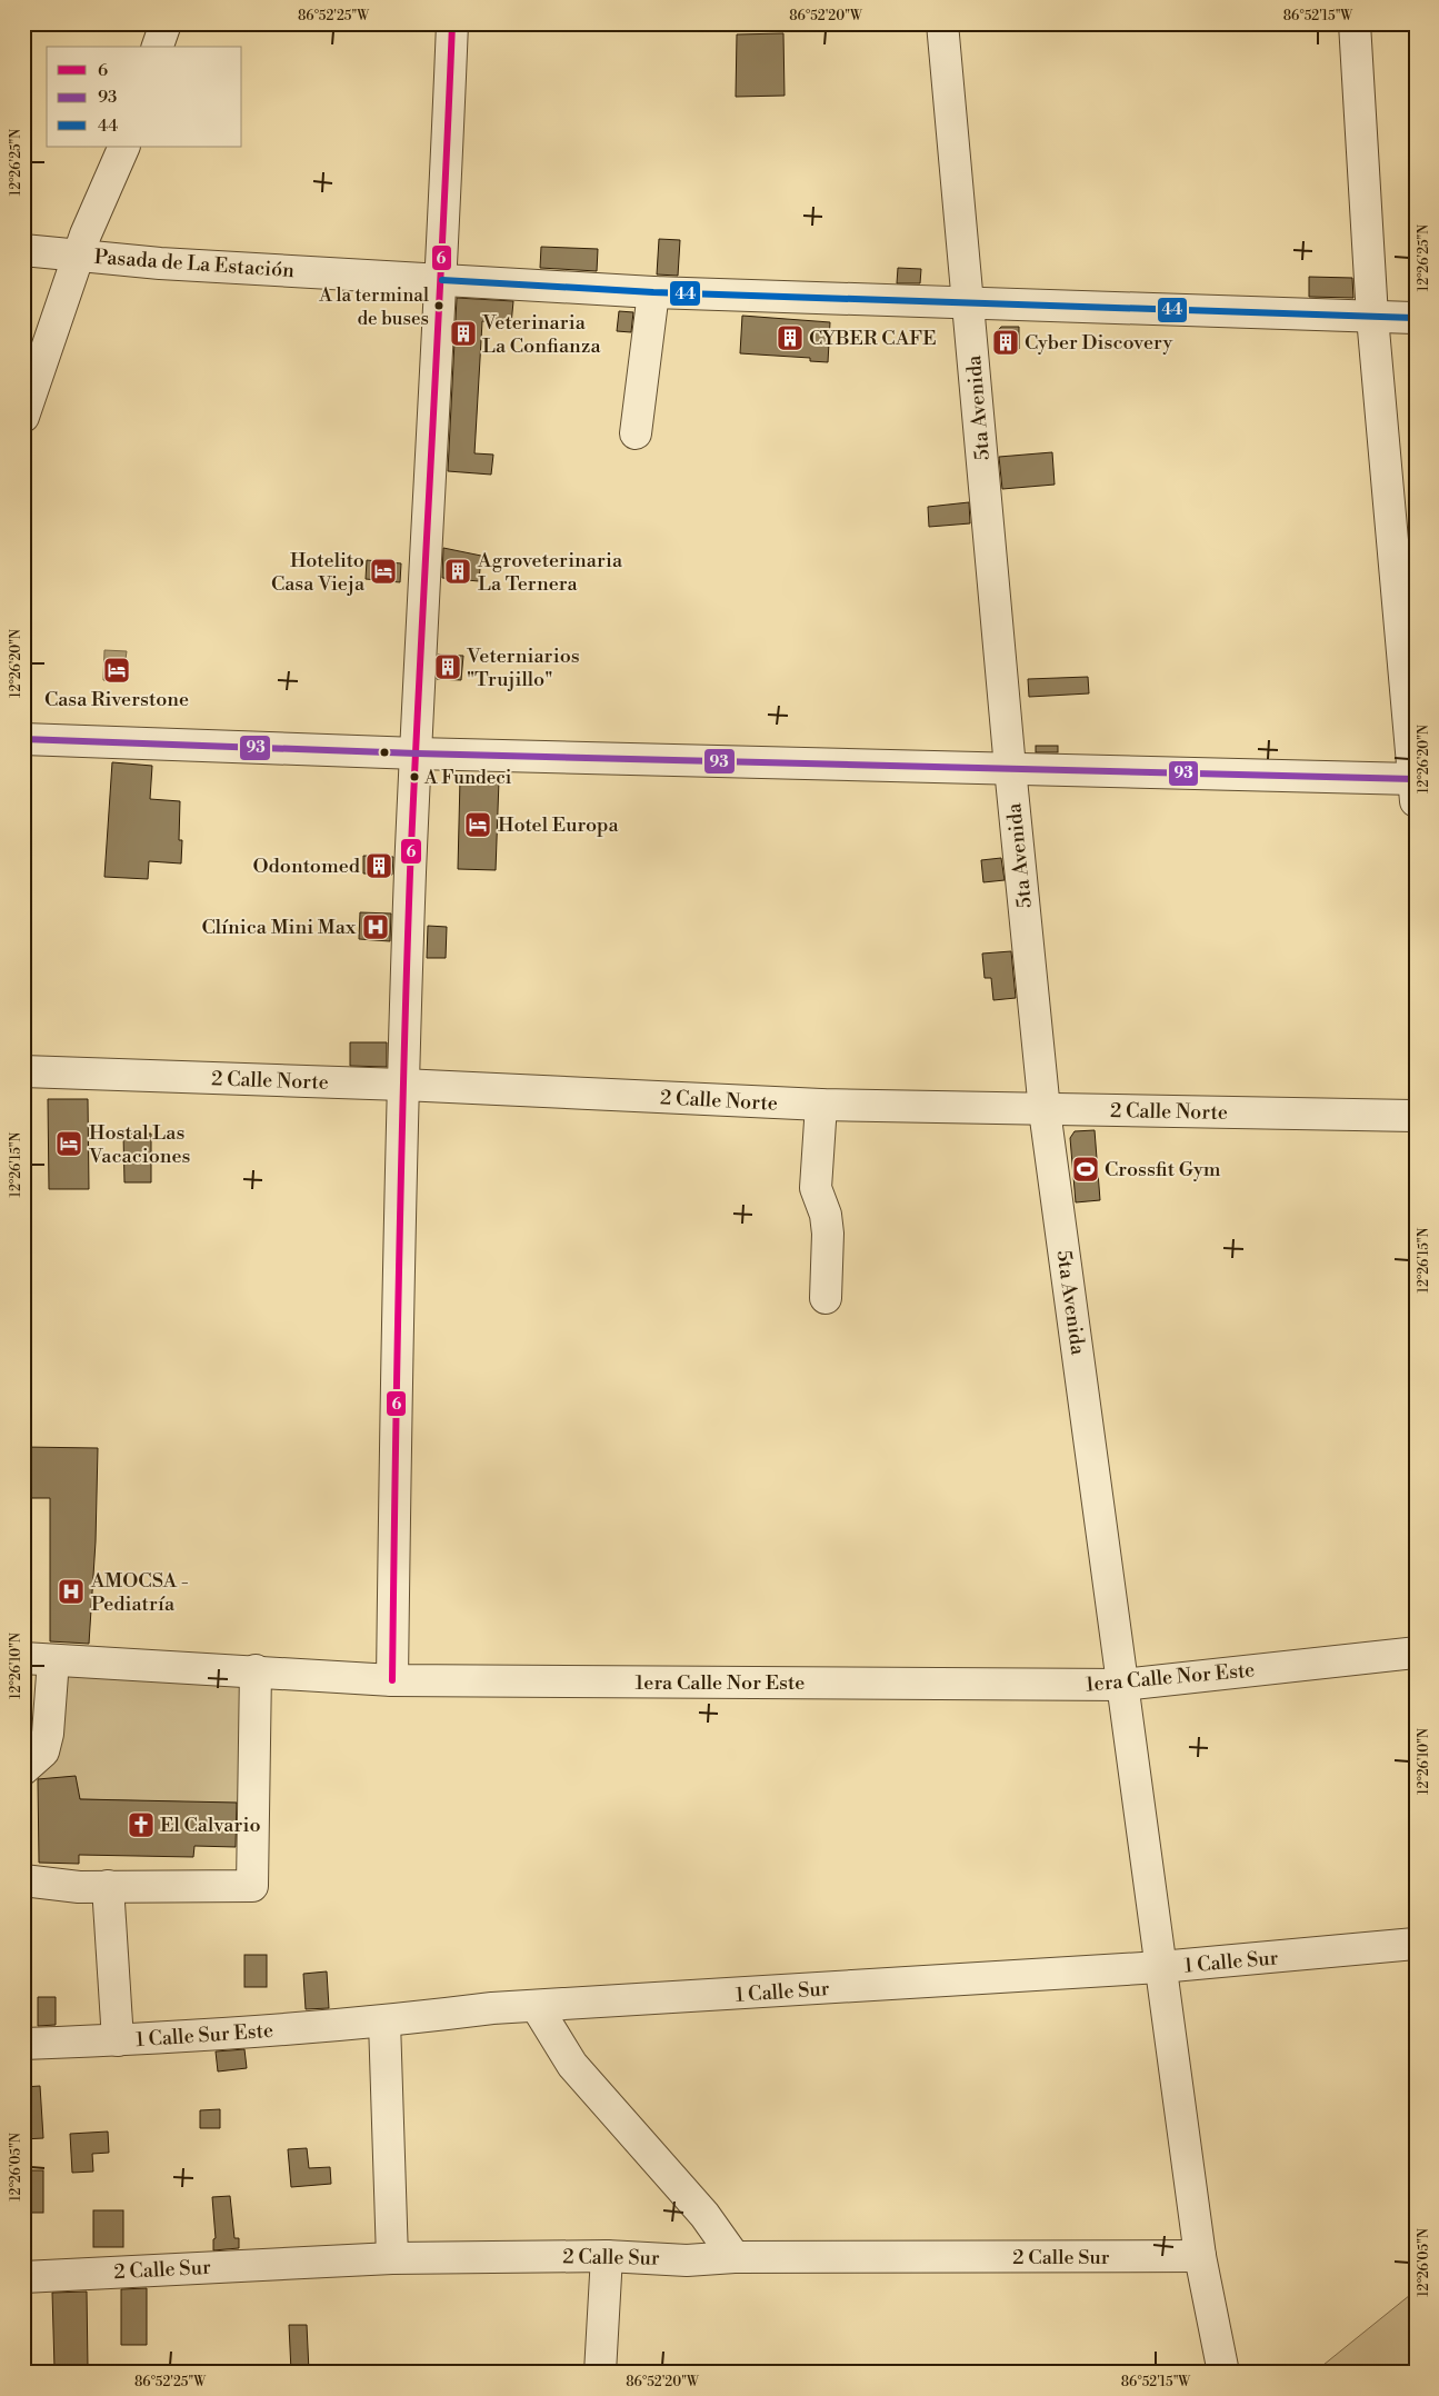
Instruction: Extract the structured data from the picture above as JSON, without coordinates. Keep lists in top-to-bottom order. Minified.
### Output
{"streets":{"street":["Pasada de La Estación","5ta Avenida","2 Calle Norte","1era Calle Nor Este","1 Calle Sur","1 Calle Sur Este","2 Calle Sur"]},"crossings":[["Pasada de La Estación","5ta Avenida"],["5ta Avenida","2 Calle Norte"],["5ta Avenida","1era Calle Nor Este"],["5ta Avenida","1 Calle Sur"],["5ta Avenida","2 Calle Sur"],["1 Calle Sur","1 Calle Sur Este"]],"places":{"other":["A la terminal de buses","A Fundeci"],"building":["Veterinaria La Confianza","CYBER CAFE","Cyber Discovery","Agroveterinaria La Ternera","Veterniarios \"Trujillo\"","Odontomed"],"hotel":["Hotelito Casa Vieja","Casa Riverstone","Hotel Europa","Hostal Las Vacaciones"],"hospital":["Clínica Mini Max","AMOCSA - Pediatría"],"sports":["Crossfit Gym"],"church":["El Calvario"]},"lines":["transit line 6","transit line 44","transit line 93"],"legend":["6","93","44"],"coordinates":["86°52'25\"W","86°52'20\"W","86°52'15\"W","12°26'25\"N","12°26'20\"N","12°26'15\"N","12°26'10\"N","12°26'05\"N"]}
